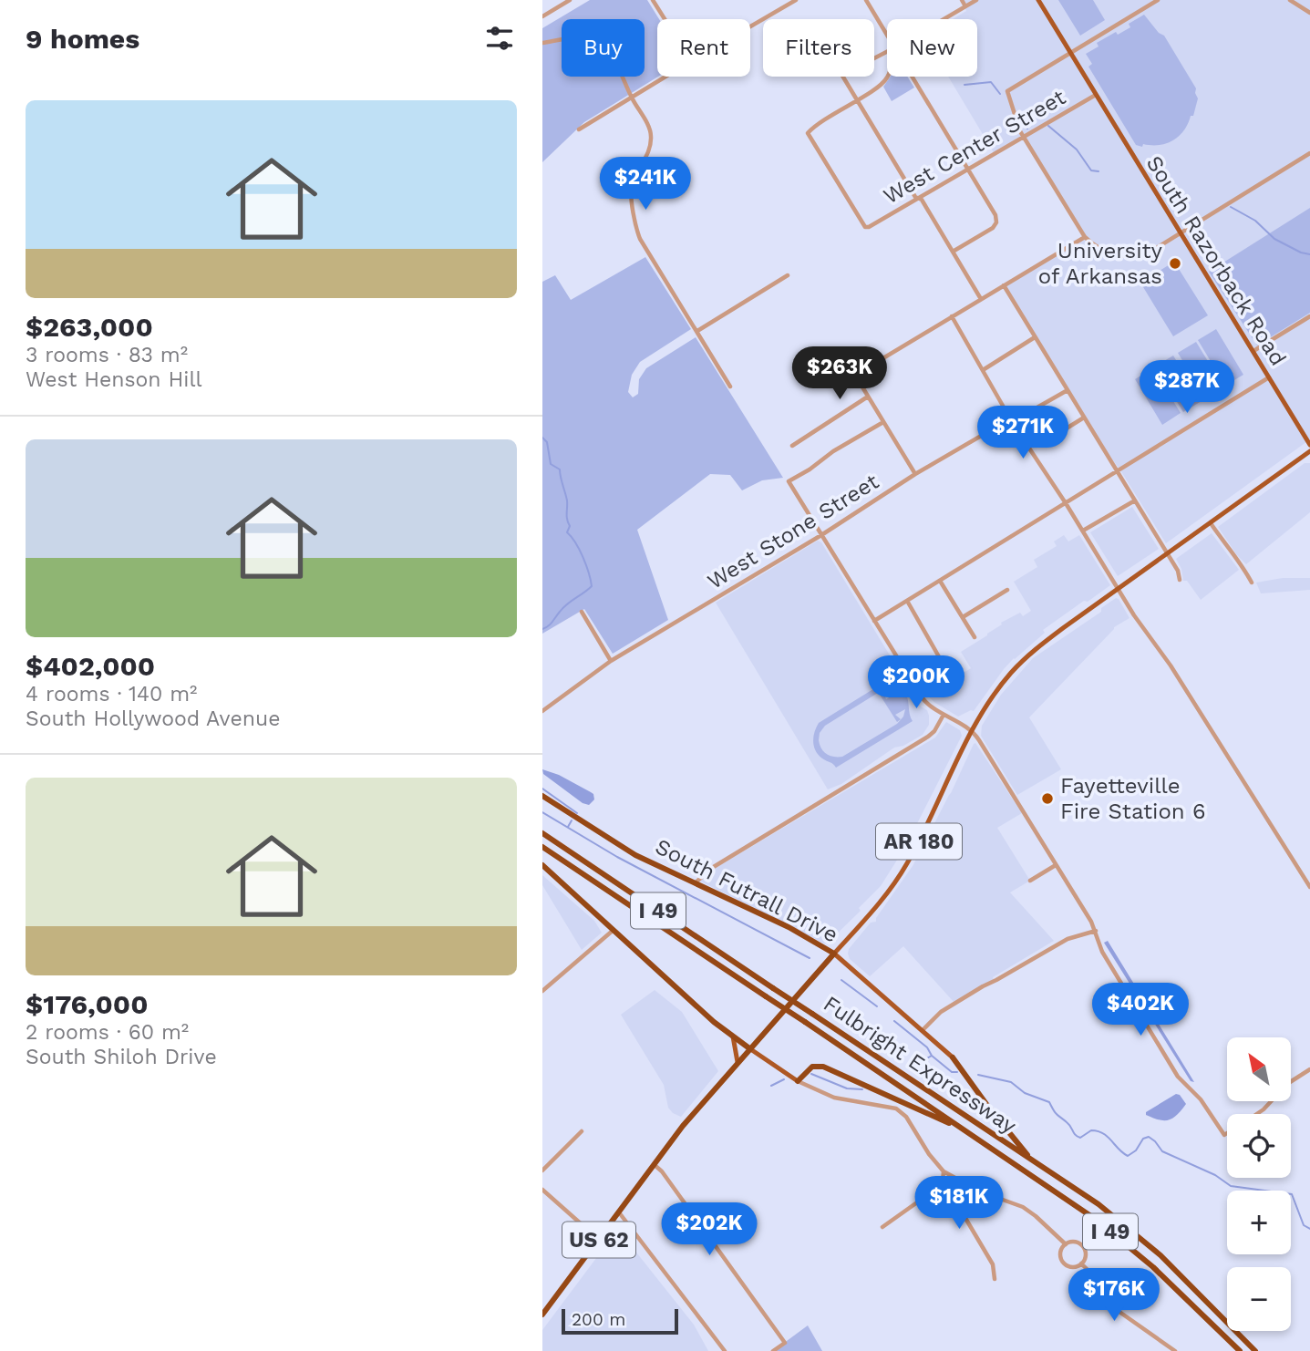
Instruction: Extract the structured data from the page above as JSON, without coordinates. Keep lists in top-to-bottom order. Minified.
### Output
{"streets":{"highway":["South Futrall Drive","I 49","Fulbright Expressway","US 62"],"main road":["South Razorback Road","AR 180"],"street":["West Center Street","West Stone Street"]},"crossings":[["West Center Street","South Razorback Road"],["AR 180","South Futrall Drive"],["AR 180","US 62"],["South Futrall Drive","US 62"]],"places":["University of Arkansas","Fayetteville Fire Station 6"],"scale_bar":"200 m","north":"top left","page":{"heading":"9 homes","chip":["Buy","Rent","Filters","New"],"list":[{"name":"$263,000","note":"3 rooms · 83 m² · West Henson Hill"},{"name":"$402,000","note":"4 rooms · 140 m² · South Hollywood Avenue"},{"name":"$176,000","note":"2 rooms · 60 m² · South Shiloh Drive"}],"price":["$241K","$263K","$287K","$271K","$200K","$402K","$181K","$202K","$176K"],"map_buttons":["+","−"],"scale":"200 m"}}
